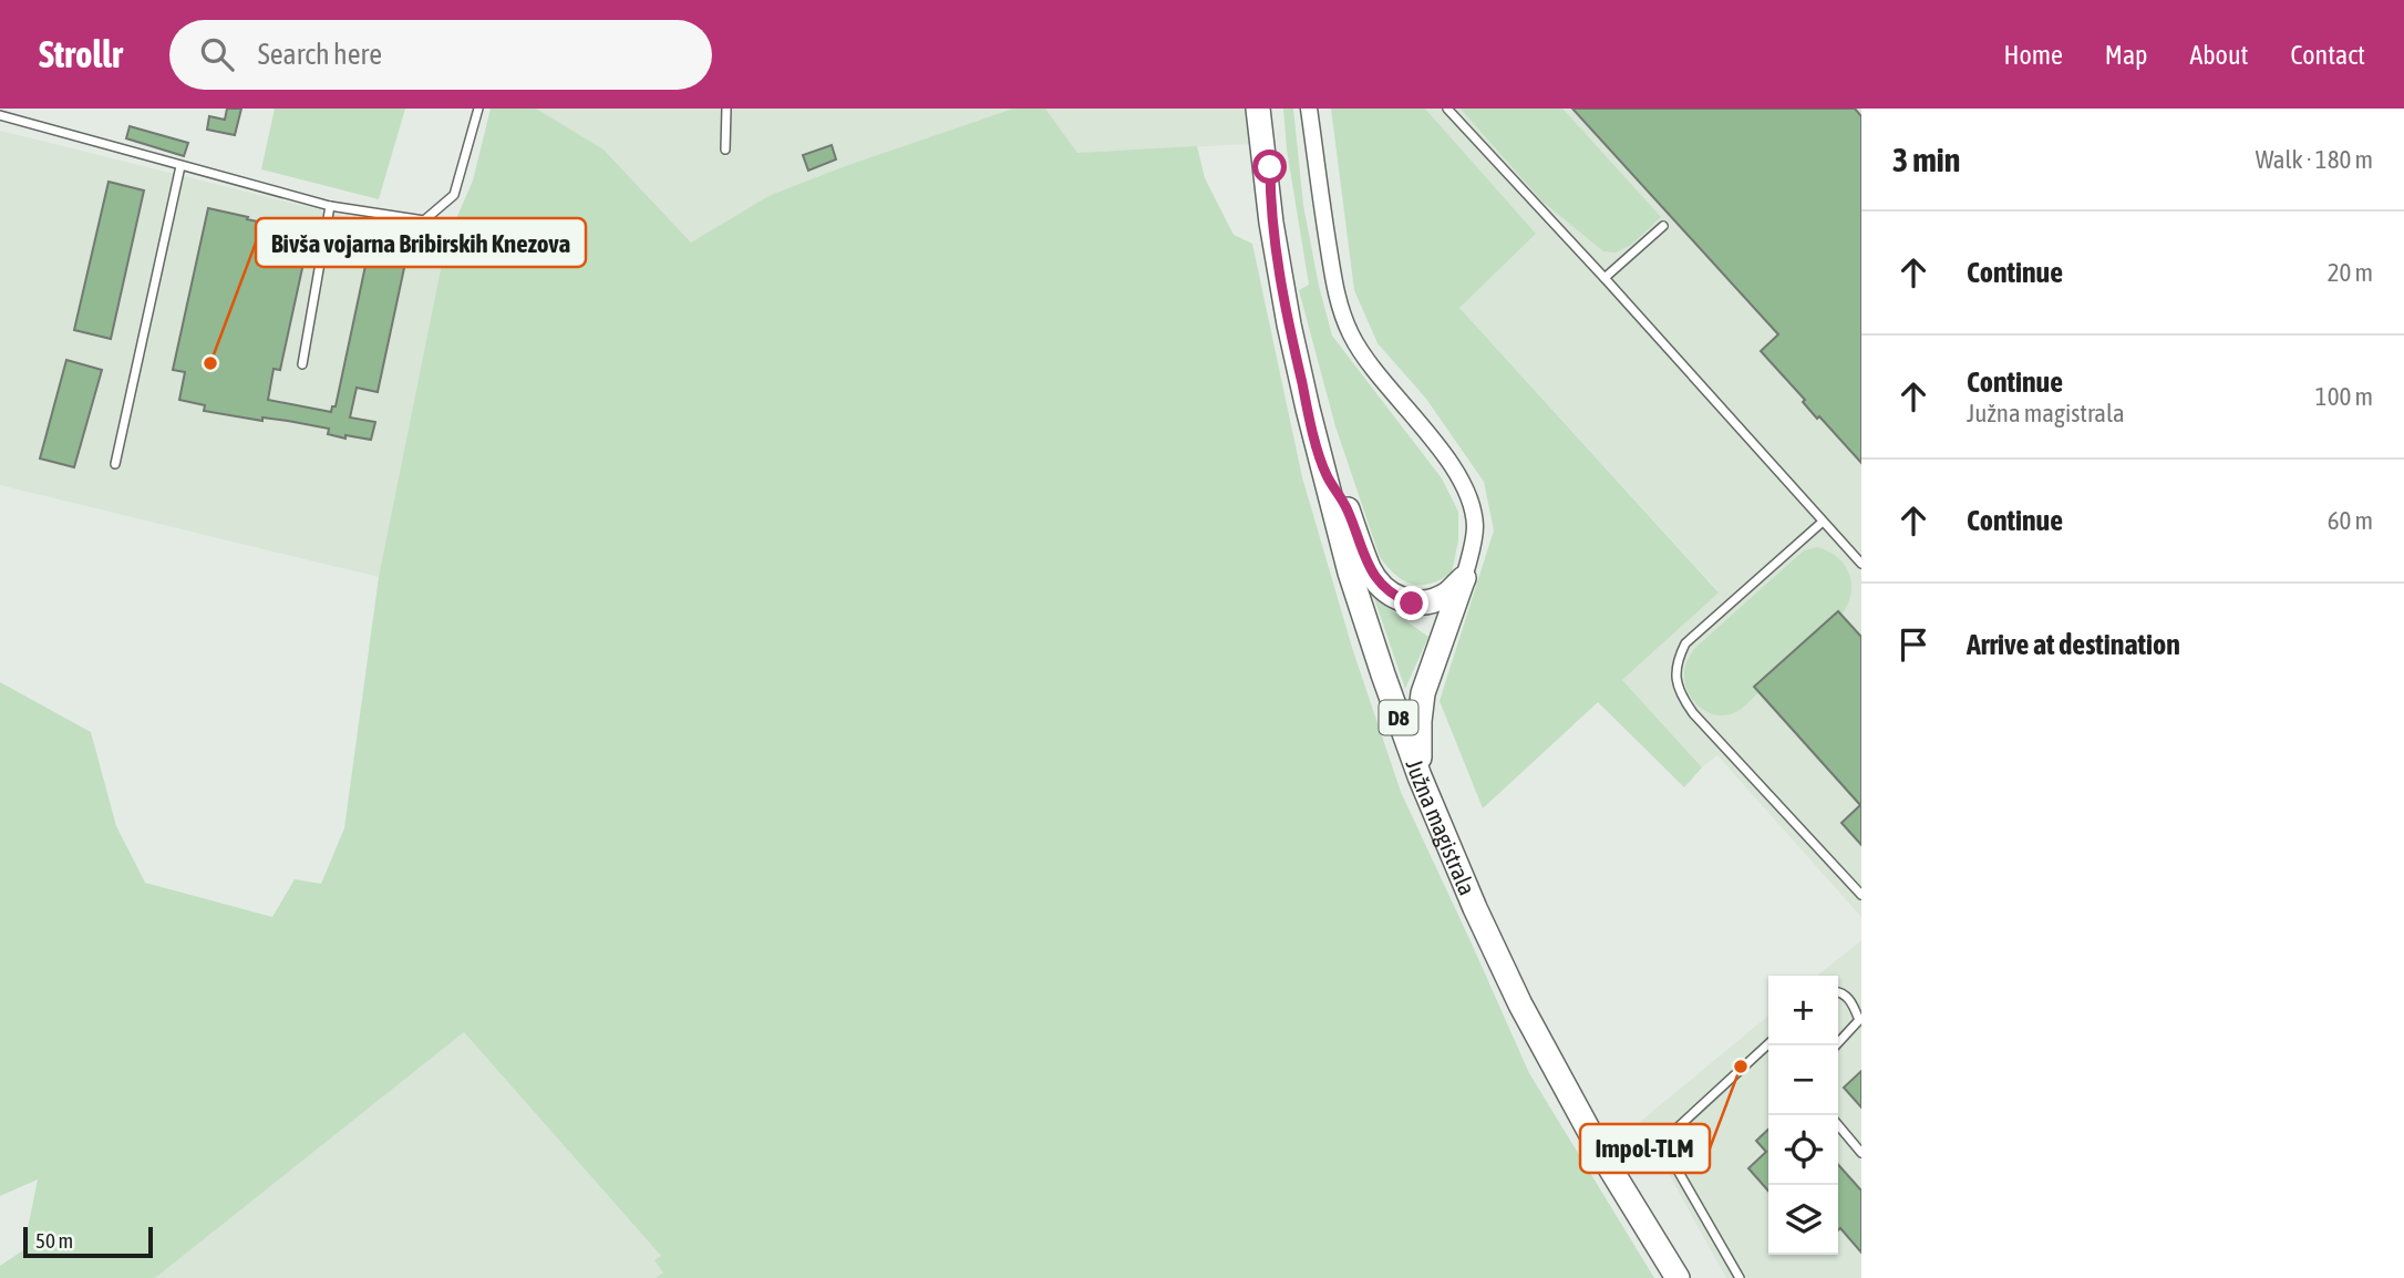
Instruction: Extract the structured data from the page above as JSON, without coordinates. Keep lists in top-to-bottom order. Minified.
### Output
{"streets":{"main road":["D8","Južna magistrala"]},"places":["Bivša vojarna Bribirskih Knezova","Impol-TLM"],"scale_bar":"50 m","page":{"header":"Strollr","search":"Search here","nav":["Home","Map","About","Contact"],"heading":["3 min","Walk · 180 m"],"list":[["Continue","20 m"],["Continue","Južna magistrala","100 m"],["Continue","60 m"],"Arrive at destination"],"map_buttons":["+","−"],"scale":"50 m"}}
